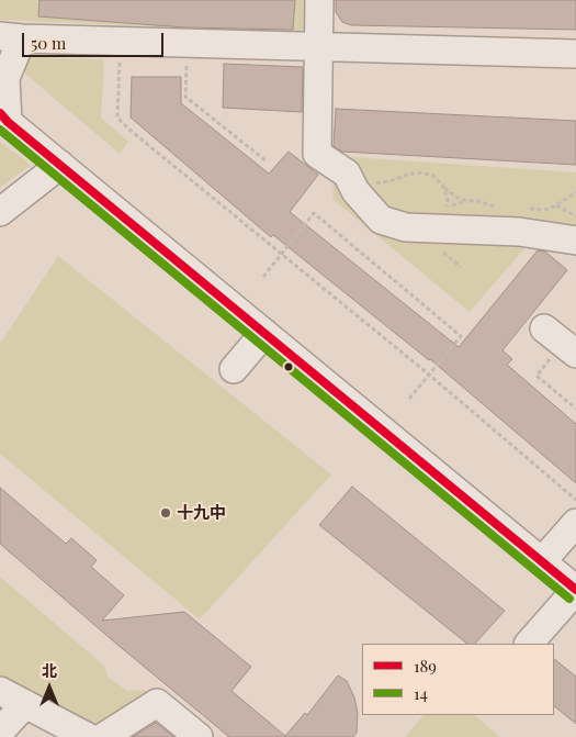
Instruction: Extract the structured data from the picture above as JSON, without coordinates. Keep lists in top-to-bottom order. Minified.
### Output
{"places":["十九中"],"lines":["transit line 189","transit line 14"],"legend":["189","14"],"scale_bar":"50 m","north":"top"}
